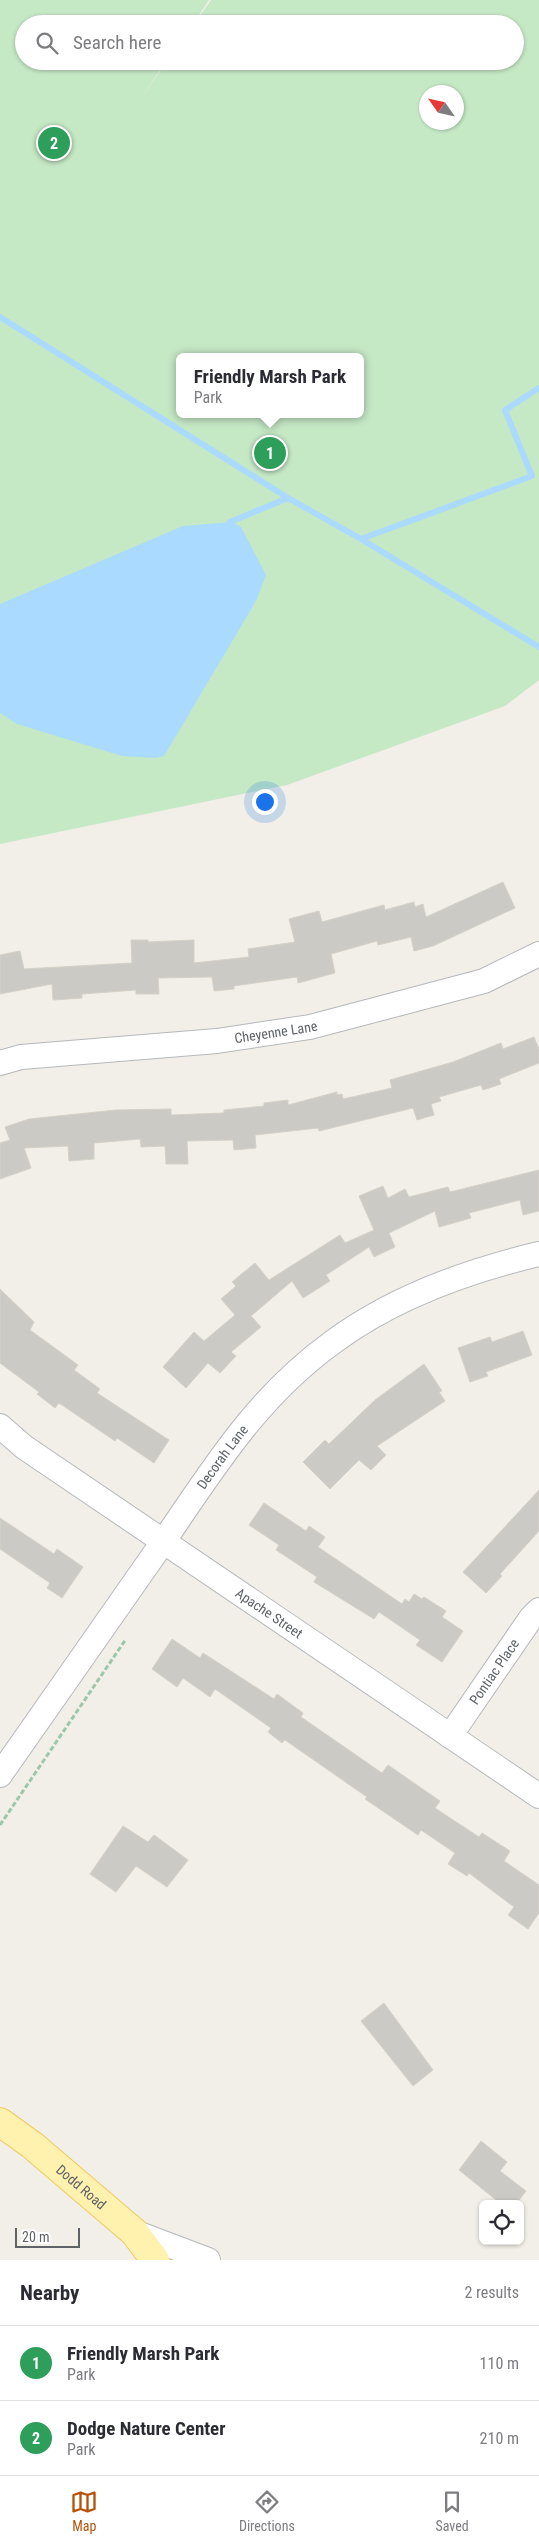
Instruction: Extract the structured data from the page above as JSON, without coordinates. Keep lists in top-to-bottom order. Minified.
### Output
{"streets":{"main road":["Dodd Road"],"street":["Cheyenne Lane","Decorah Lane","Apache Street","Pontiac Place"]},"crossings":[["Decorah Lane","Apache Street"],["Apache Street","Pontiac Place"]],"scale_bar":"20 m","north":"top left","page":{"search":"Search here","pins":["2","1"],"popup":["Friendly Marsh Park","Park"],"scale":"20 m","heading":["Nearby","2 results"],"list":[{"mark":"1","name":"Friendly Marsh Park","note":"Park","value":"110 m"},{"mark":"2","name":"Dodge Nature Center","note":"Park","value":"210 m"}],"nav":["Map","Directions","Saved"]}}
